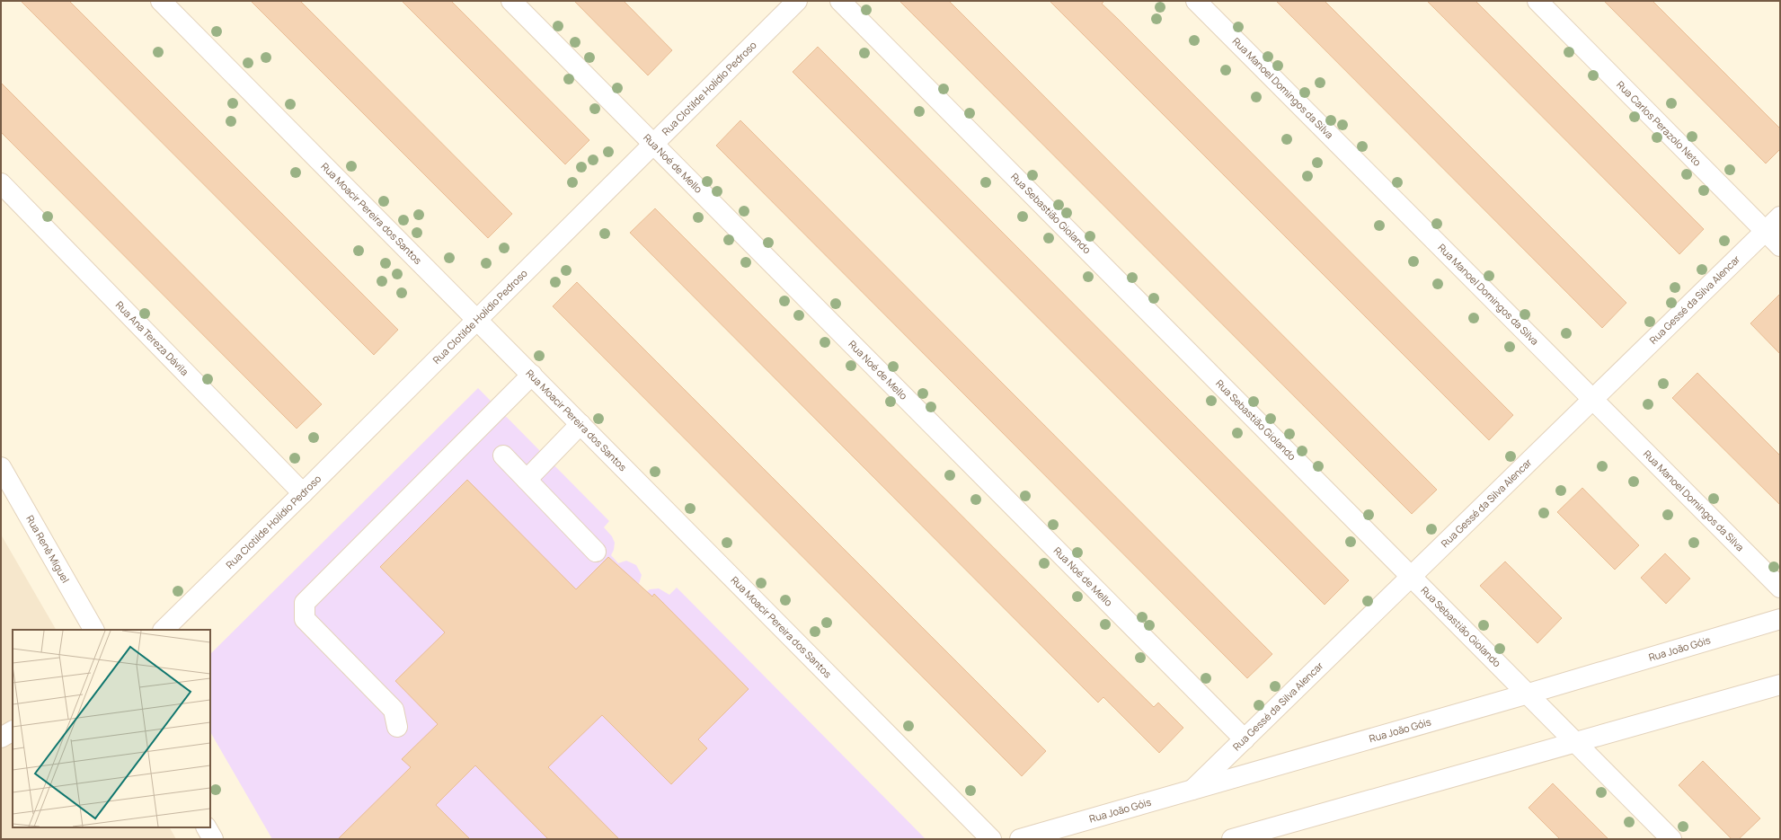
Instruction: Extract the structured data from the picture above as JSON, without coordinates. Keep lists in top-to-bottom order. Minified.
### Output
{"streets":{"street":["Rua Clotilde Holídio Pedroso","Rua Manoel Domingos da Silva","Rua Carlos Perazolo Neto","Rua Noé de Mello","Rua Moacir Pereira dos Santos","Rua Sebastião Giolando","Rua Gessé da Silva Alencar","Rua Ana Tereza Dávila","Rua Renê Miguel","Rua João Góis"]},"crossings":[["Rua Clotilde Holídio Pedroso","Rua Noé de Mello"],["Rua Clotilde Holídio Pedroso","Rua Moacir Pereira dos Santos"],["Rua Clotilde Holídio Pedroso","Rua Ana Tereza Dávila"],["Rua Manoel Domingos da Silva","Rua Gessé da Silva Alencar"],["Rua Carlos Perazolo Neto","Rua Gessé da Silva Alencar"],["Rua Noé de Mello","Rua Gessé da Silva Alencar"],["Rua Sebastião Giolando","Rua Gessé da Silva Alencar"],["Rua Sebastião Giolando","Rua João Góis"],["Rua Gessé da Silva Alencar","Rua João Góis"]]}
